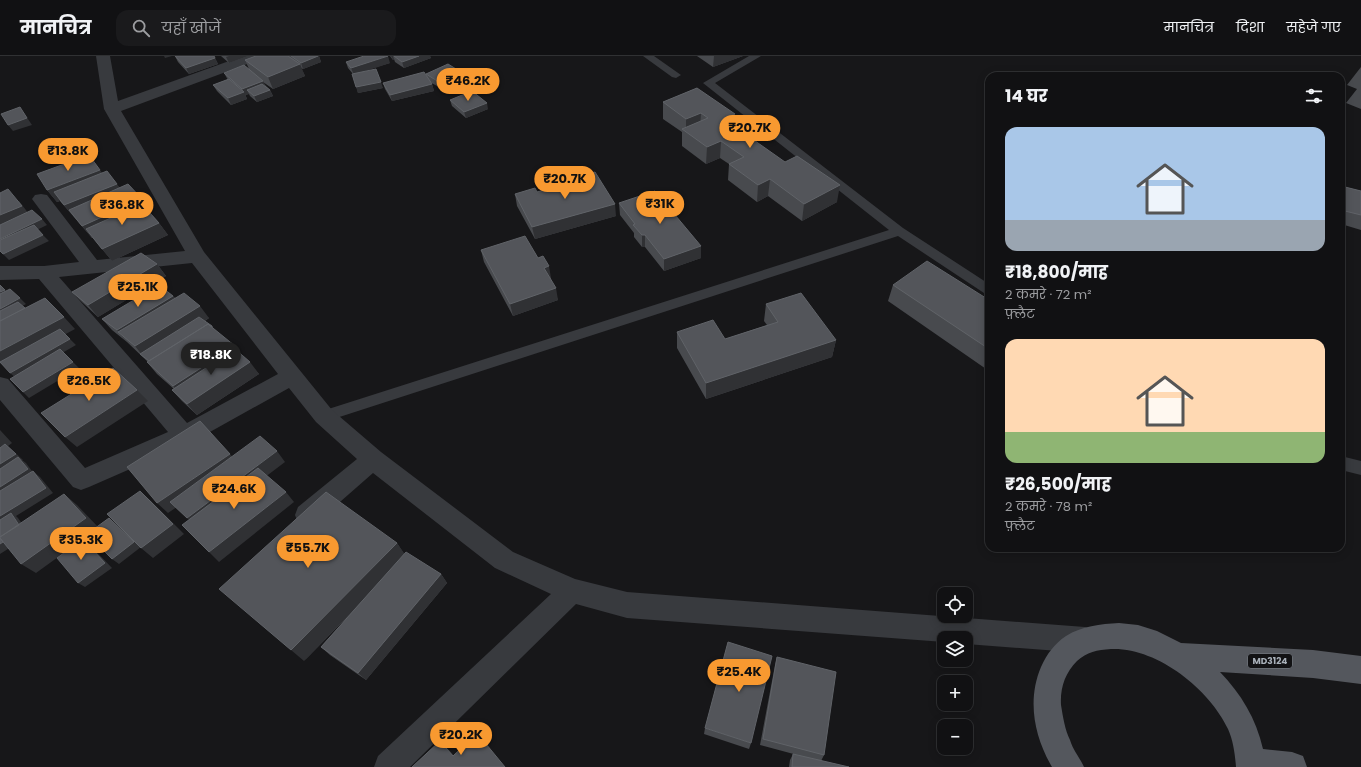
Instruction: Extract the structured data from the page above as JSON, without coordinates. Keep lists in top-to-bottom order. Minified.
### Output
{"streets":{"main road":["MD3124"]},"page":{"header":"मानचित्र","search":"यहाँ खोजें","nav":["मानचित्र","दिशा","सहेजे गए"],"price":["₹46.2K","₹20.7K","₹13.8K","₹20.7K","₹31K","₹36.8K","₹25.1K","₹18.8K","₹26.5K","₹24.6K","₹35.3K","₹55.7K","₹25.4K","₹20.2K"],"heading":"14 घर","list":[{"name":"₹18,800/माह","note":"2 कमरे · 72 m² · फ़्लैट"},{"name":"₹26,500/माह","note":"2 कमरे · 78 m² · फ़्लैट"}],"map_buttons":["+","−"]}}
